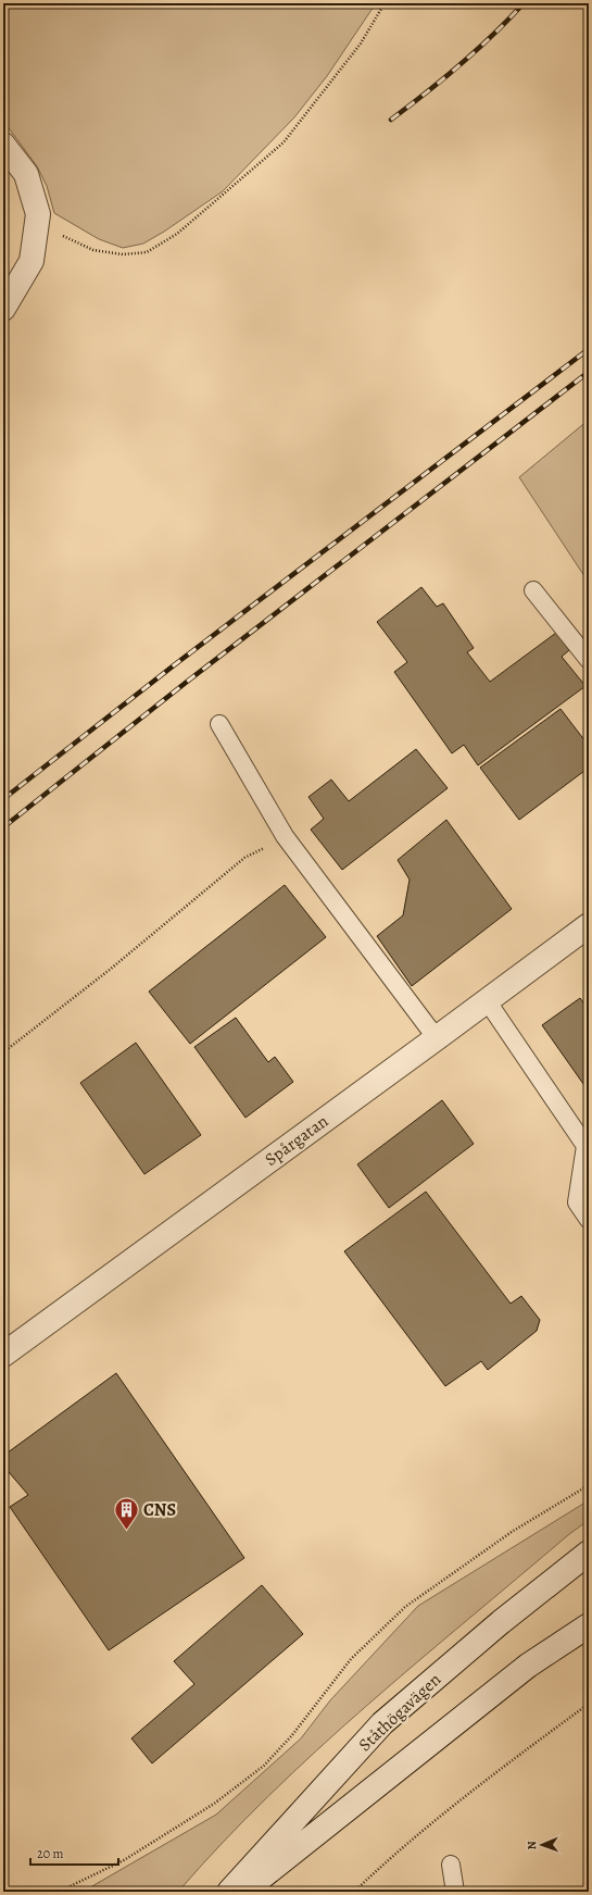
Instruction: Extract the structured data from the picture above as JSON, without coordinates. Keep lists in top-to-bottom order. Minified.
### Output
{"streets":{"main road":["Spårgatan","Ståthögavägen"]},"places":{"building":["CNS"]},"scale_bar":"20 m","north":"left"}
